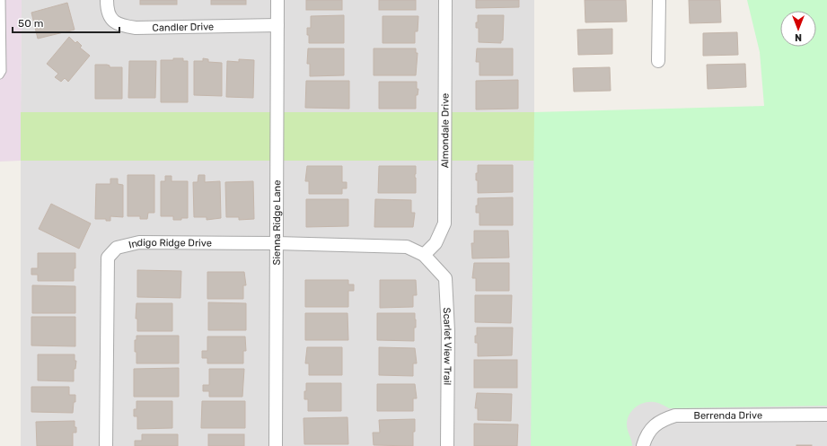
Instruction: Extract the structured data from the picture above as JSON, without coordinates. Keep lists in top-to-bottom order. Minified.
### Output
{"streets":{"street":["Candler Drive","Almondale Drive","Sienna Ridge Lane","Indigo Ridge Drive","Scarlet View Trail","Berrenda Drive"]},"crossings":[["Candler Drive","Sienna Ridge Lane"],["Almondale Drive","Indigo Ridge Drive"],["Almondale Drive","Scarlet View Trail"],["Sienna Ridge Lane","Indigo Ridge Drive"],["Indigo Ridge Drive","Scarlet View Trail"]],"scale_bar":"50 m","north":"bottom"}
